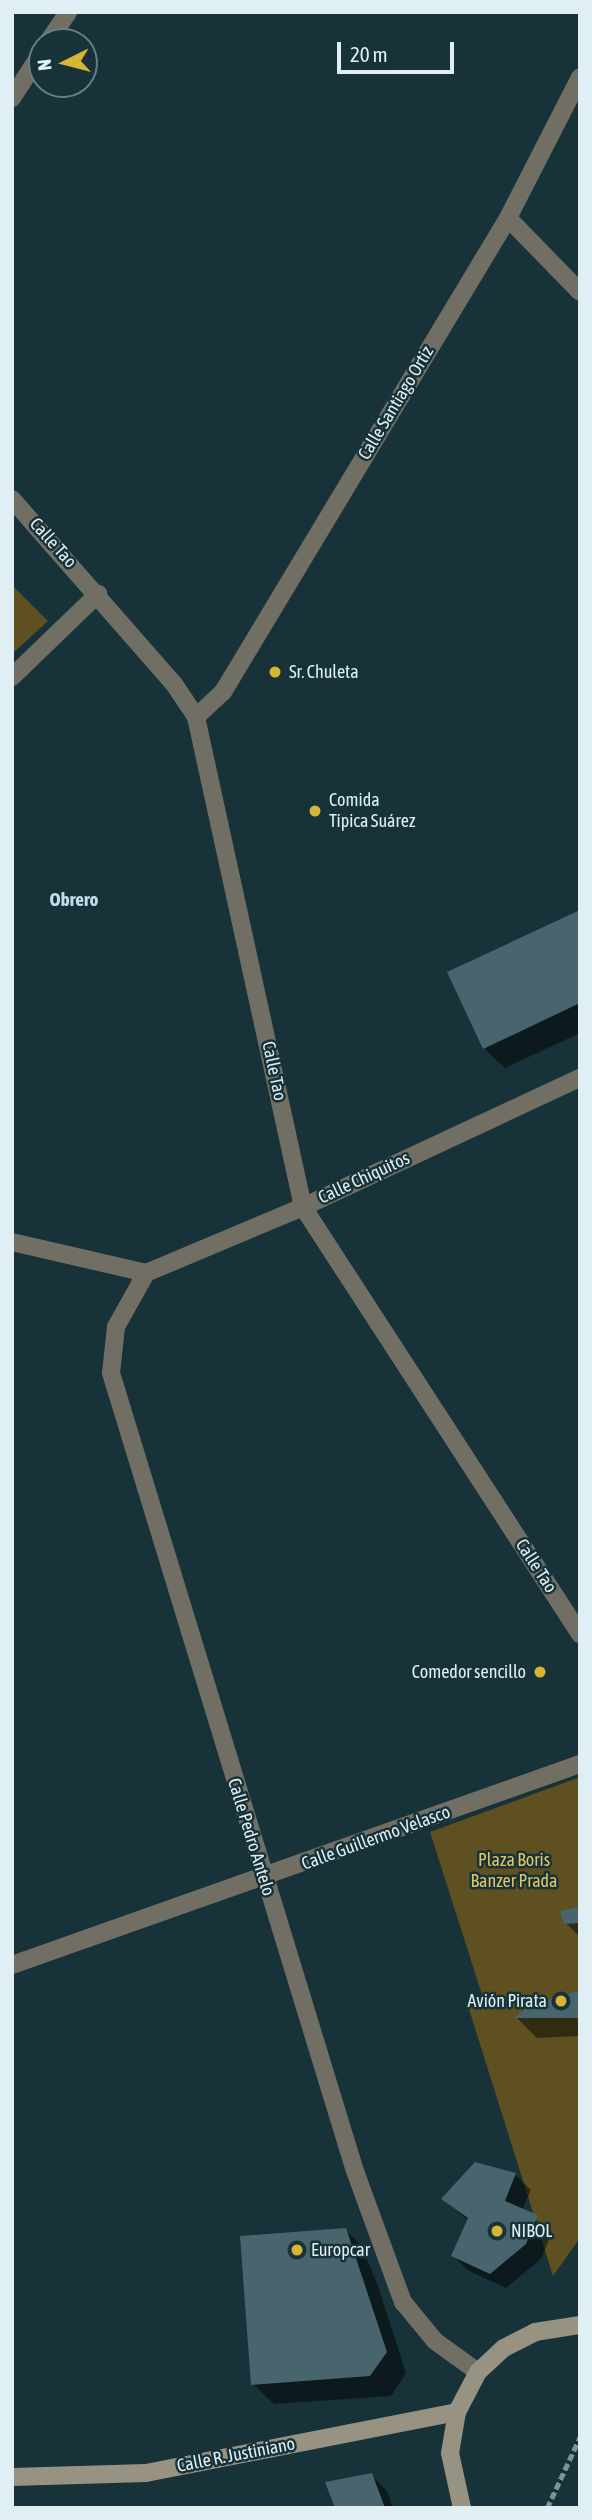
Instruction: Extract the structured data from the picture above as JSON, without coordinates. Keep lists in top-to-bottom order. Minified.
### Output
{"streets":{"main road":["Calle R. Justiniano"],"street":["Calle Santiago Ortiz","Calle Tao","Calle Chiquitos","Calle Pedro Antelo","Calle Guillermo Velasco"]},"crossings":[["Calle Santiago Ortiz","Calle Tao"],["Calle Tao","Calle Chiquitos"],["Calle Chiquitos","Calle Pedro Antelo"],["Calle Pedro Antelo","Calle Guillermo Velasco"]],"districts":["Obrero"],"parks":["Plaza Boris Banzer Prada"],"places":["Sr. Chuleta","Comida Típica Suárez","Comedor sencillo","Avión Pirata","NIBOL","Europcar"],"scale_bar":"20 m","north":"left"}
